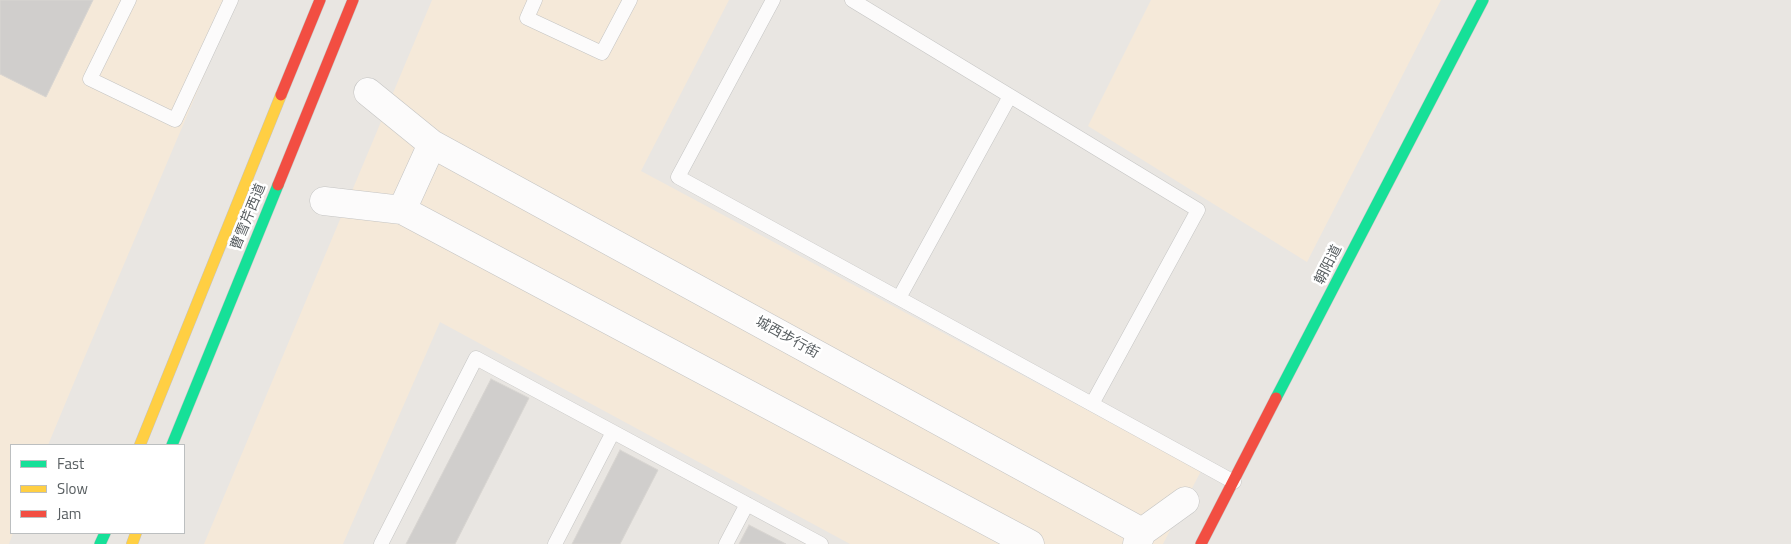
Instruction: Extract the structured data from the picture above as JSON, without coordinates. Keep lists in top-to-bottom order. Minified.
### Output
{"streets":{"main road":["曹雪芹西道","朝阳道"],"street":["城西步行街"]},"legend":["Fast","Slow","Jam"]}
